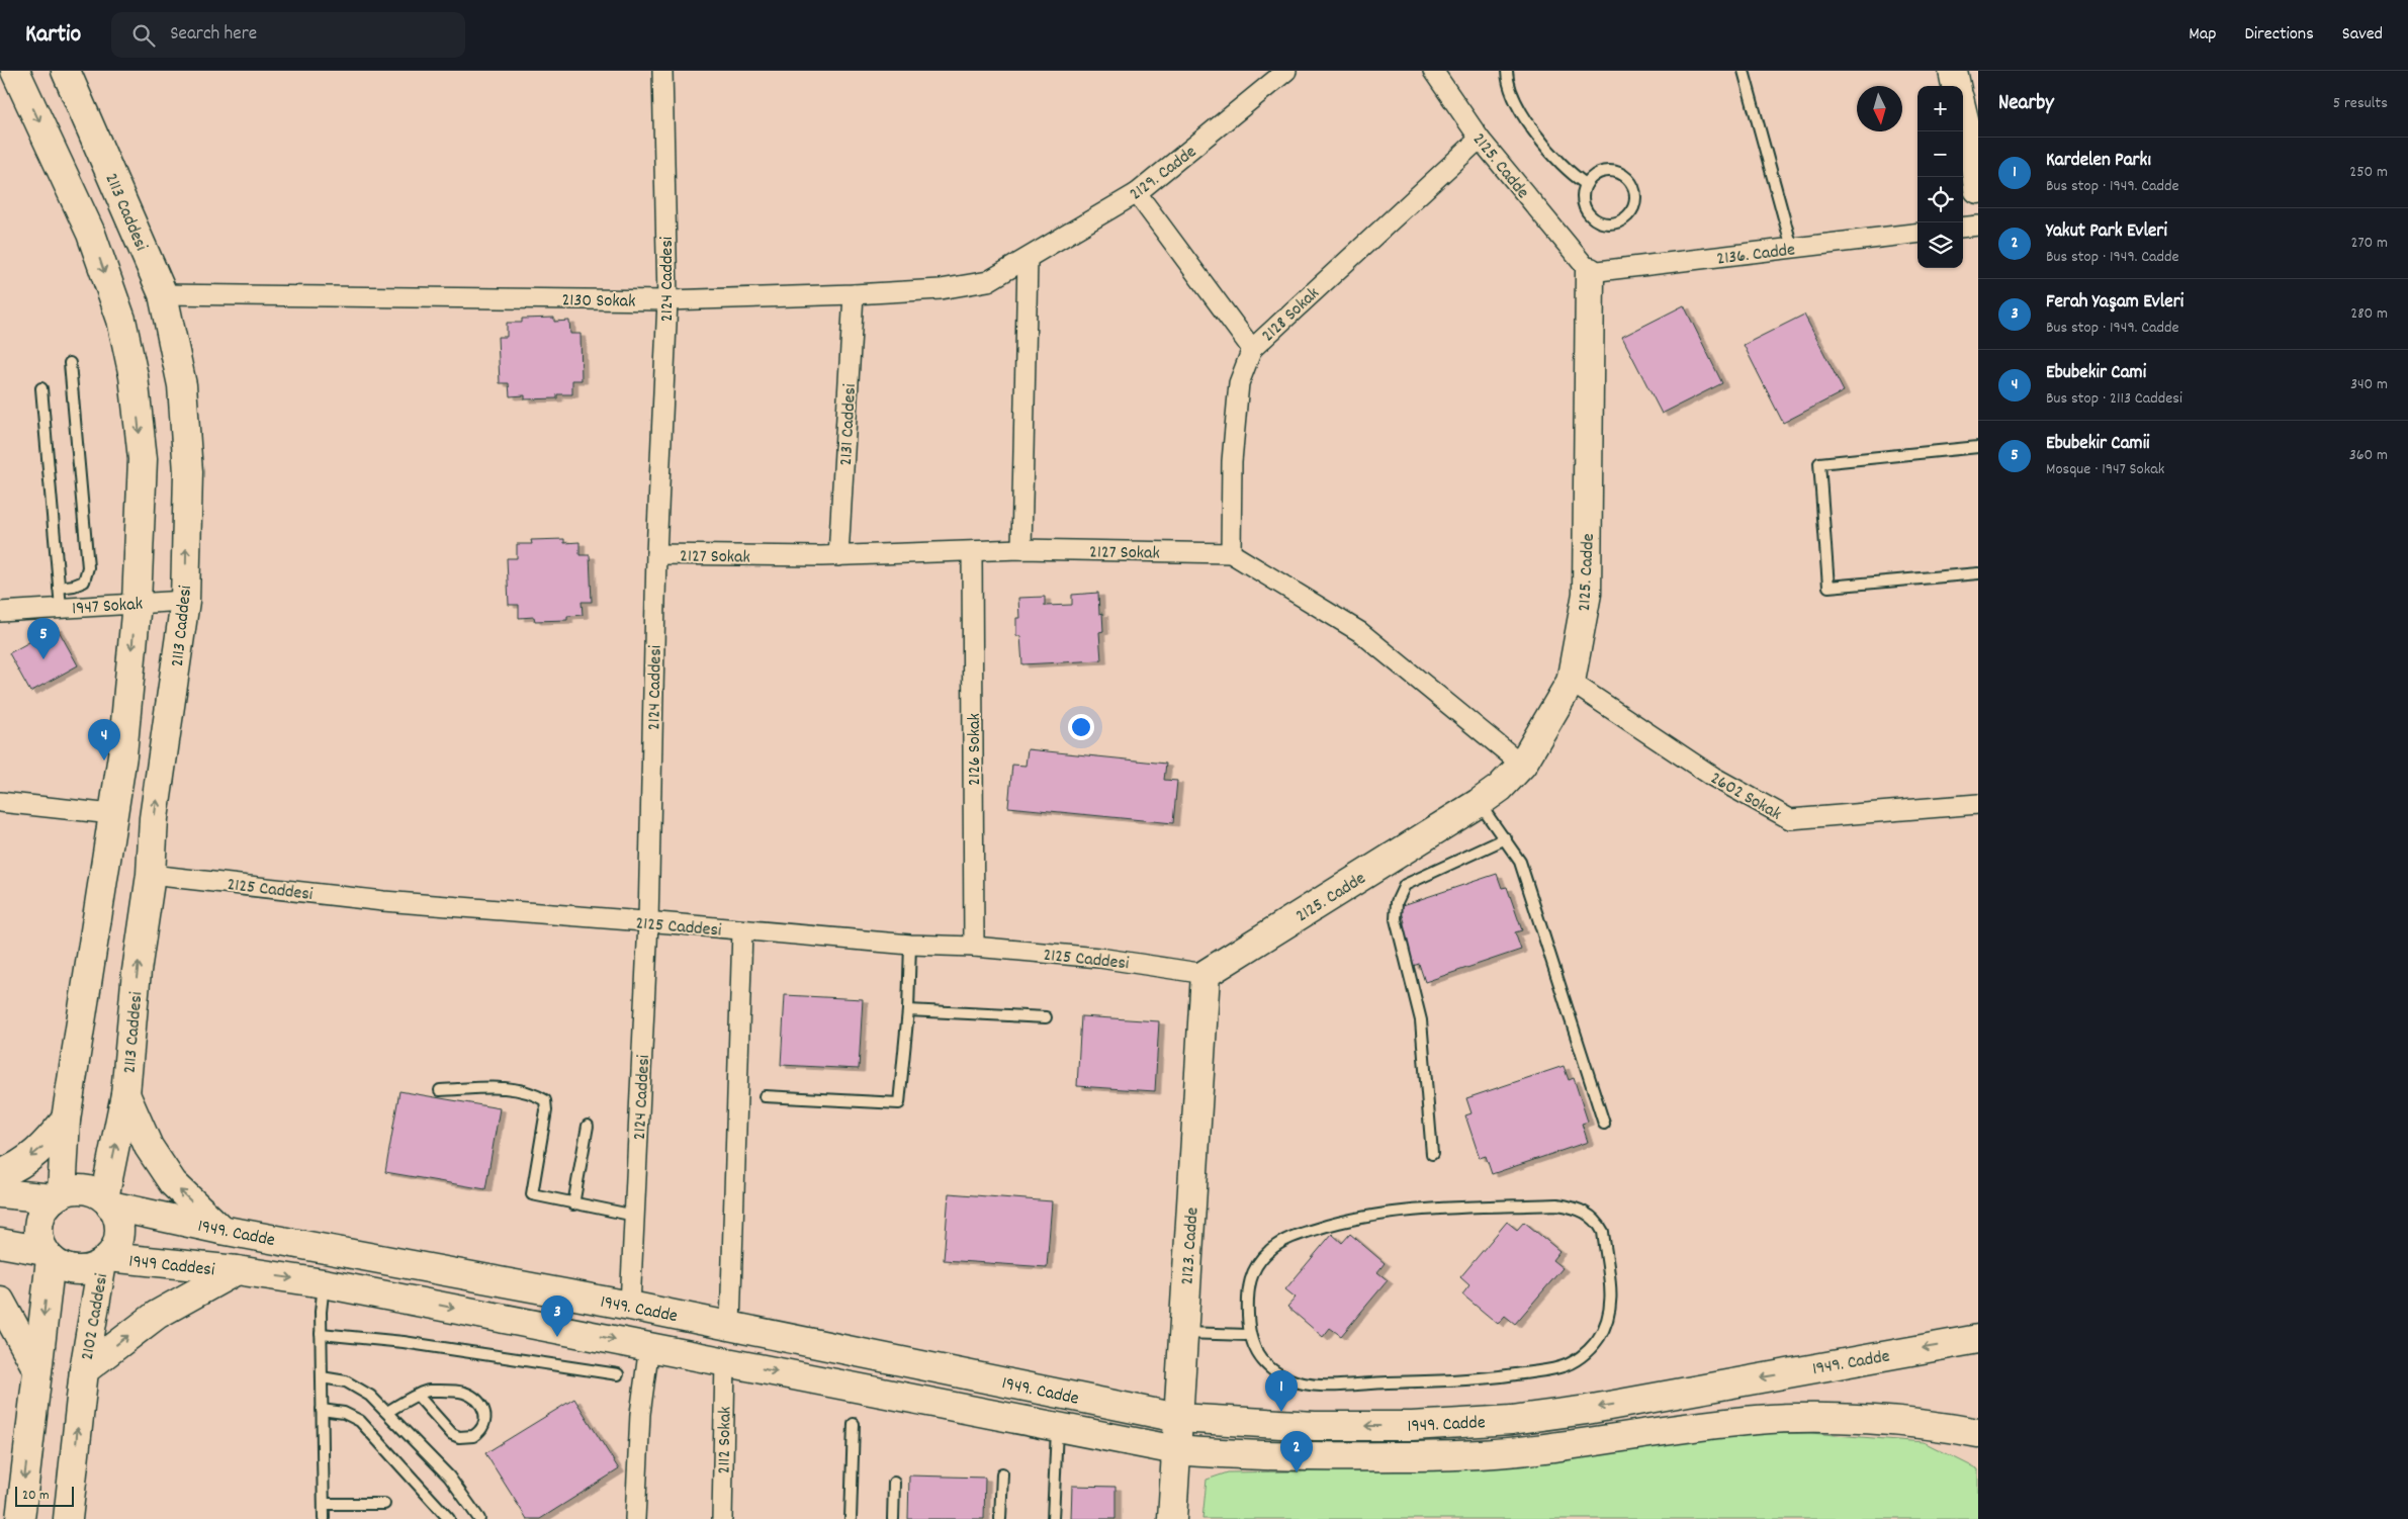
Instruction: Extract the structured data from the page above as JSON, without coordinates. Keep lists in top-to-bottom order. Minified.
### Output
{"streets":{"street":["2125. Cadde","2129. Cadde","2113 Caddesi","2136. Cadde","2124 Caddesi","2130 Sokak","2128 Sokak","2131 Caddesi","2127 Sokak","1947 Sokak","2126 Sokak","2602 Sokak","2125 Caddesi","1949. Cadde","2123. Cadde","1949 Caddesi","2102 Caddesi","2112 Sokak"]},"crossings":[["2125. Cadde","2136. Cadde"],["2125. Cadde","2128 Sokak"],["2125. Cadde","2602 Sokak"],["2125. Cadde","2125 Caddesi"],["2125. Cadde","2123. Cadde"],["2129. Cadde","2130 Sokak"],["2113 Caddesi","2130 Sokak"],["2113 Caddesi","1947 Sokak"],["2113 Caddesi","2125 Caddesi"],["2113 Caddesi","1949. Cadde"],["2113 Caddesi","1949 Caddesi"],["2113 Caddesi","2102 Caddesi"],["2124 Caddesi","2130 Sokak"],["2124 Caddesi","2127 Sokak"],["2124 Caddesi","2125 Caddesi"],["2124 Caddesi","1949. Cadde"],["2130 Sokak","2131 Caddesi"],["2128 Sokak","2127 Sokak"],["2131 Caddesi","2127 Sokak"],["2127 Sokak","2126 Sokak"],["2126 Sokak","2125 Caddesi"],["2125 Caddesi","2123. Cadde"],["1949. Cadde","2123. Cadde"],["1949. Cadde","1949 Caddesi"],["1949. Cadde","2102 Caddesi"],["1949. Cadde","2112 Sokak"],["1949 Caddesi","2102 Caddesi"]],"scale_bar":"20 m","north":"bottom","page":{"header":"Kartio","search":"Search here","nav":["Map","Directions","Saved"],"heading":["Nearby","5 results"],"map_buttons":["+","−"],"list":[{"mark":"1","name":"Kardelen Parkı","note":"Bus stop · 1949. Cadde","value":"250 m"},{"mark":"2","name":"Yakut Park Evleri","note":"Bus stop · 1949. Cadde","value":"270 m"},{"mark":"3","name":"Ferah Yaşam Evleri","note":"Bus stop · 1949. Cadde","value":"280 m"},{"mark":"4","name":"Ebubekir Cami","note":"Bus stop · 2113 Caddesi","value":"340 m"},{"mark":"5","name":"Ebubekir Camii","note":"Mosque · 1947 Sokak","value":"360 m"}],"pins":["5","4","3","1","2"],"scale":"20 m"}}
